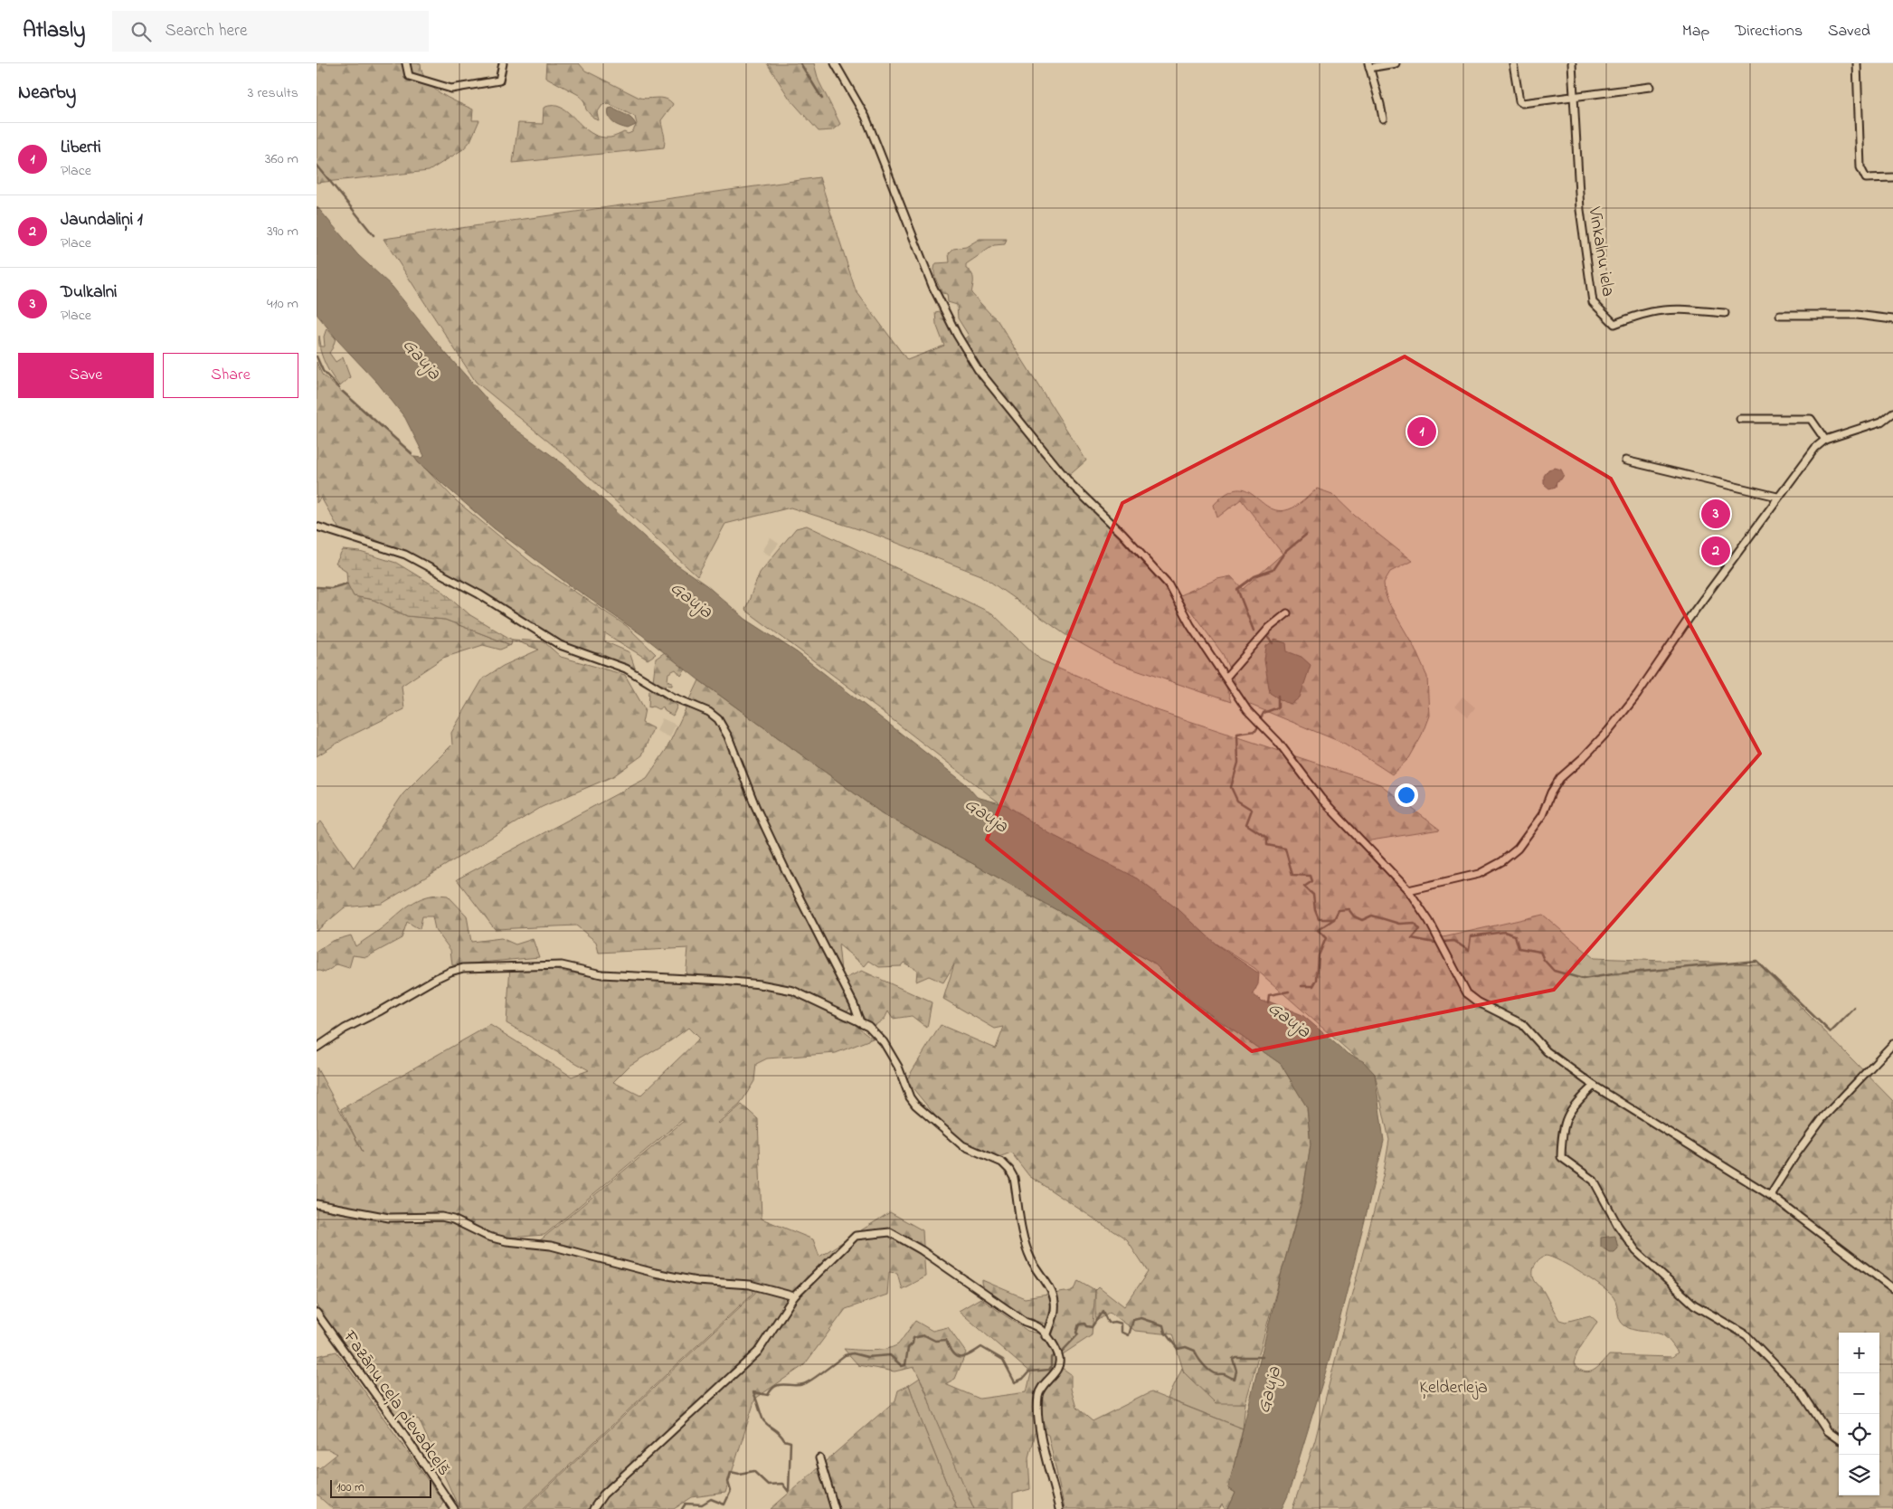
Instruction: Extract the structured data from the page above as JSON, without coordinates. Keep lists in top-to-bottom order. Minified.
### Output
{"streets":{"street":["Vīnkalnu iela","Fazānu ceļa pievadceļš"]},"water":["Gauja"],"parks":["Ķelderleja"],"scale_bar":"100 m","page":{"header":"Atlasly","search":"Search here","nav":["Map","Directions","Saved"],"heading":["Nearby","3 results"],"list":[{"mark":"1","name":"Liberti","note":"Place","value":"360 m"},{"mark":"2","name":"Jaundaliņi 1","note":"Place","value":"390 m"},{"mark":"3","name":"Dulkalni","note":"Place","value":"410 m"}],"buttons":["Save","Share"],"pins":["1","3","2"],"map_buttons":["+","−"],"scale":"100 m"}}
